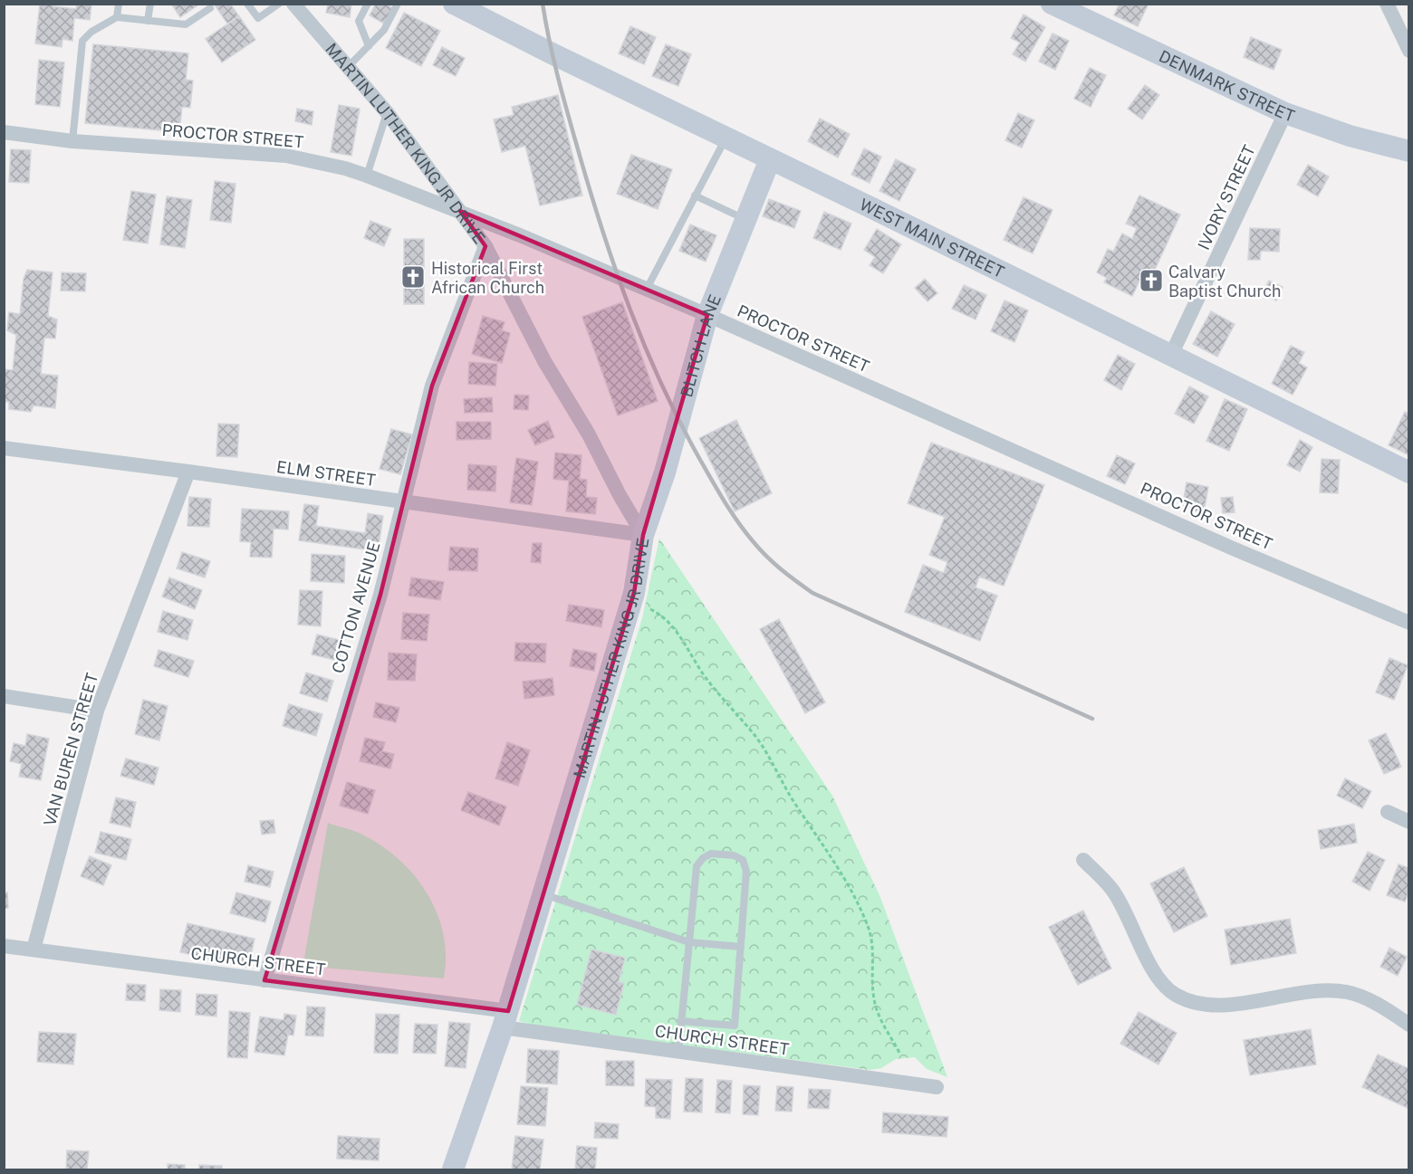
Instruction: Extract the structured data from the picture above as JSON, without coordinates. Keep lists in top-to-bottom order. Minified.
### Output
{"streets":{"street":["DENMARK STREET","PROCTOR STREET","MARTIN LUTHER KING JR DRIVE","IVORY STREET","WEST MAIN STREET","BLITCH LANE","ELM STREET","COTTON AVENUE","VAN BUREN STREET","CHURCH STREET"]},"crossings":[["DENMARK STREET","IVORY STREET"],["PROCTOR STREET","MARTIN LUTHER KING JR DRIVE"],["PROCTOR STREET","BLITCH LANE"],["MARTIN LUTHER KING JR DRIVE","BLITCH LANE"],["MARTIN LUTHER KING JR DRIVE","ELM STREET"],["MARTIN LUTHER KING JR DRIVE","COTTON AVENUE"],["MARTIN LUTHER KING JR DRIVE","CHURCH STREET"],["IVORY STREET","WEST MAIN STREET"],["WEST MAIN STREET","BLITCH LANE"],["BLITCH LANE","ELM STREET"],["ELM STREET","COTTON AVENUE"],["ELM STREET","VAN BUREN STREET"],["COTTON AVENUE","CHURCH STREET"],["VAN BUREN STREET","CHURCH STREET"]],"places":{"church":["Historical First African Church","Calvary Baptist Church"]}}
